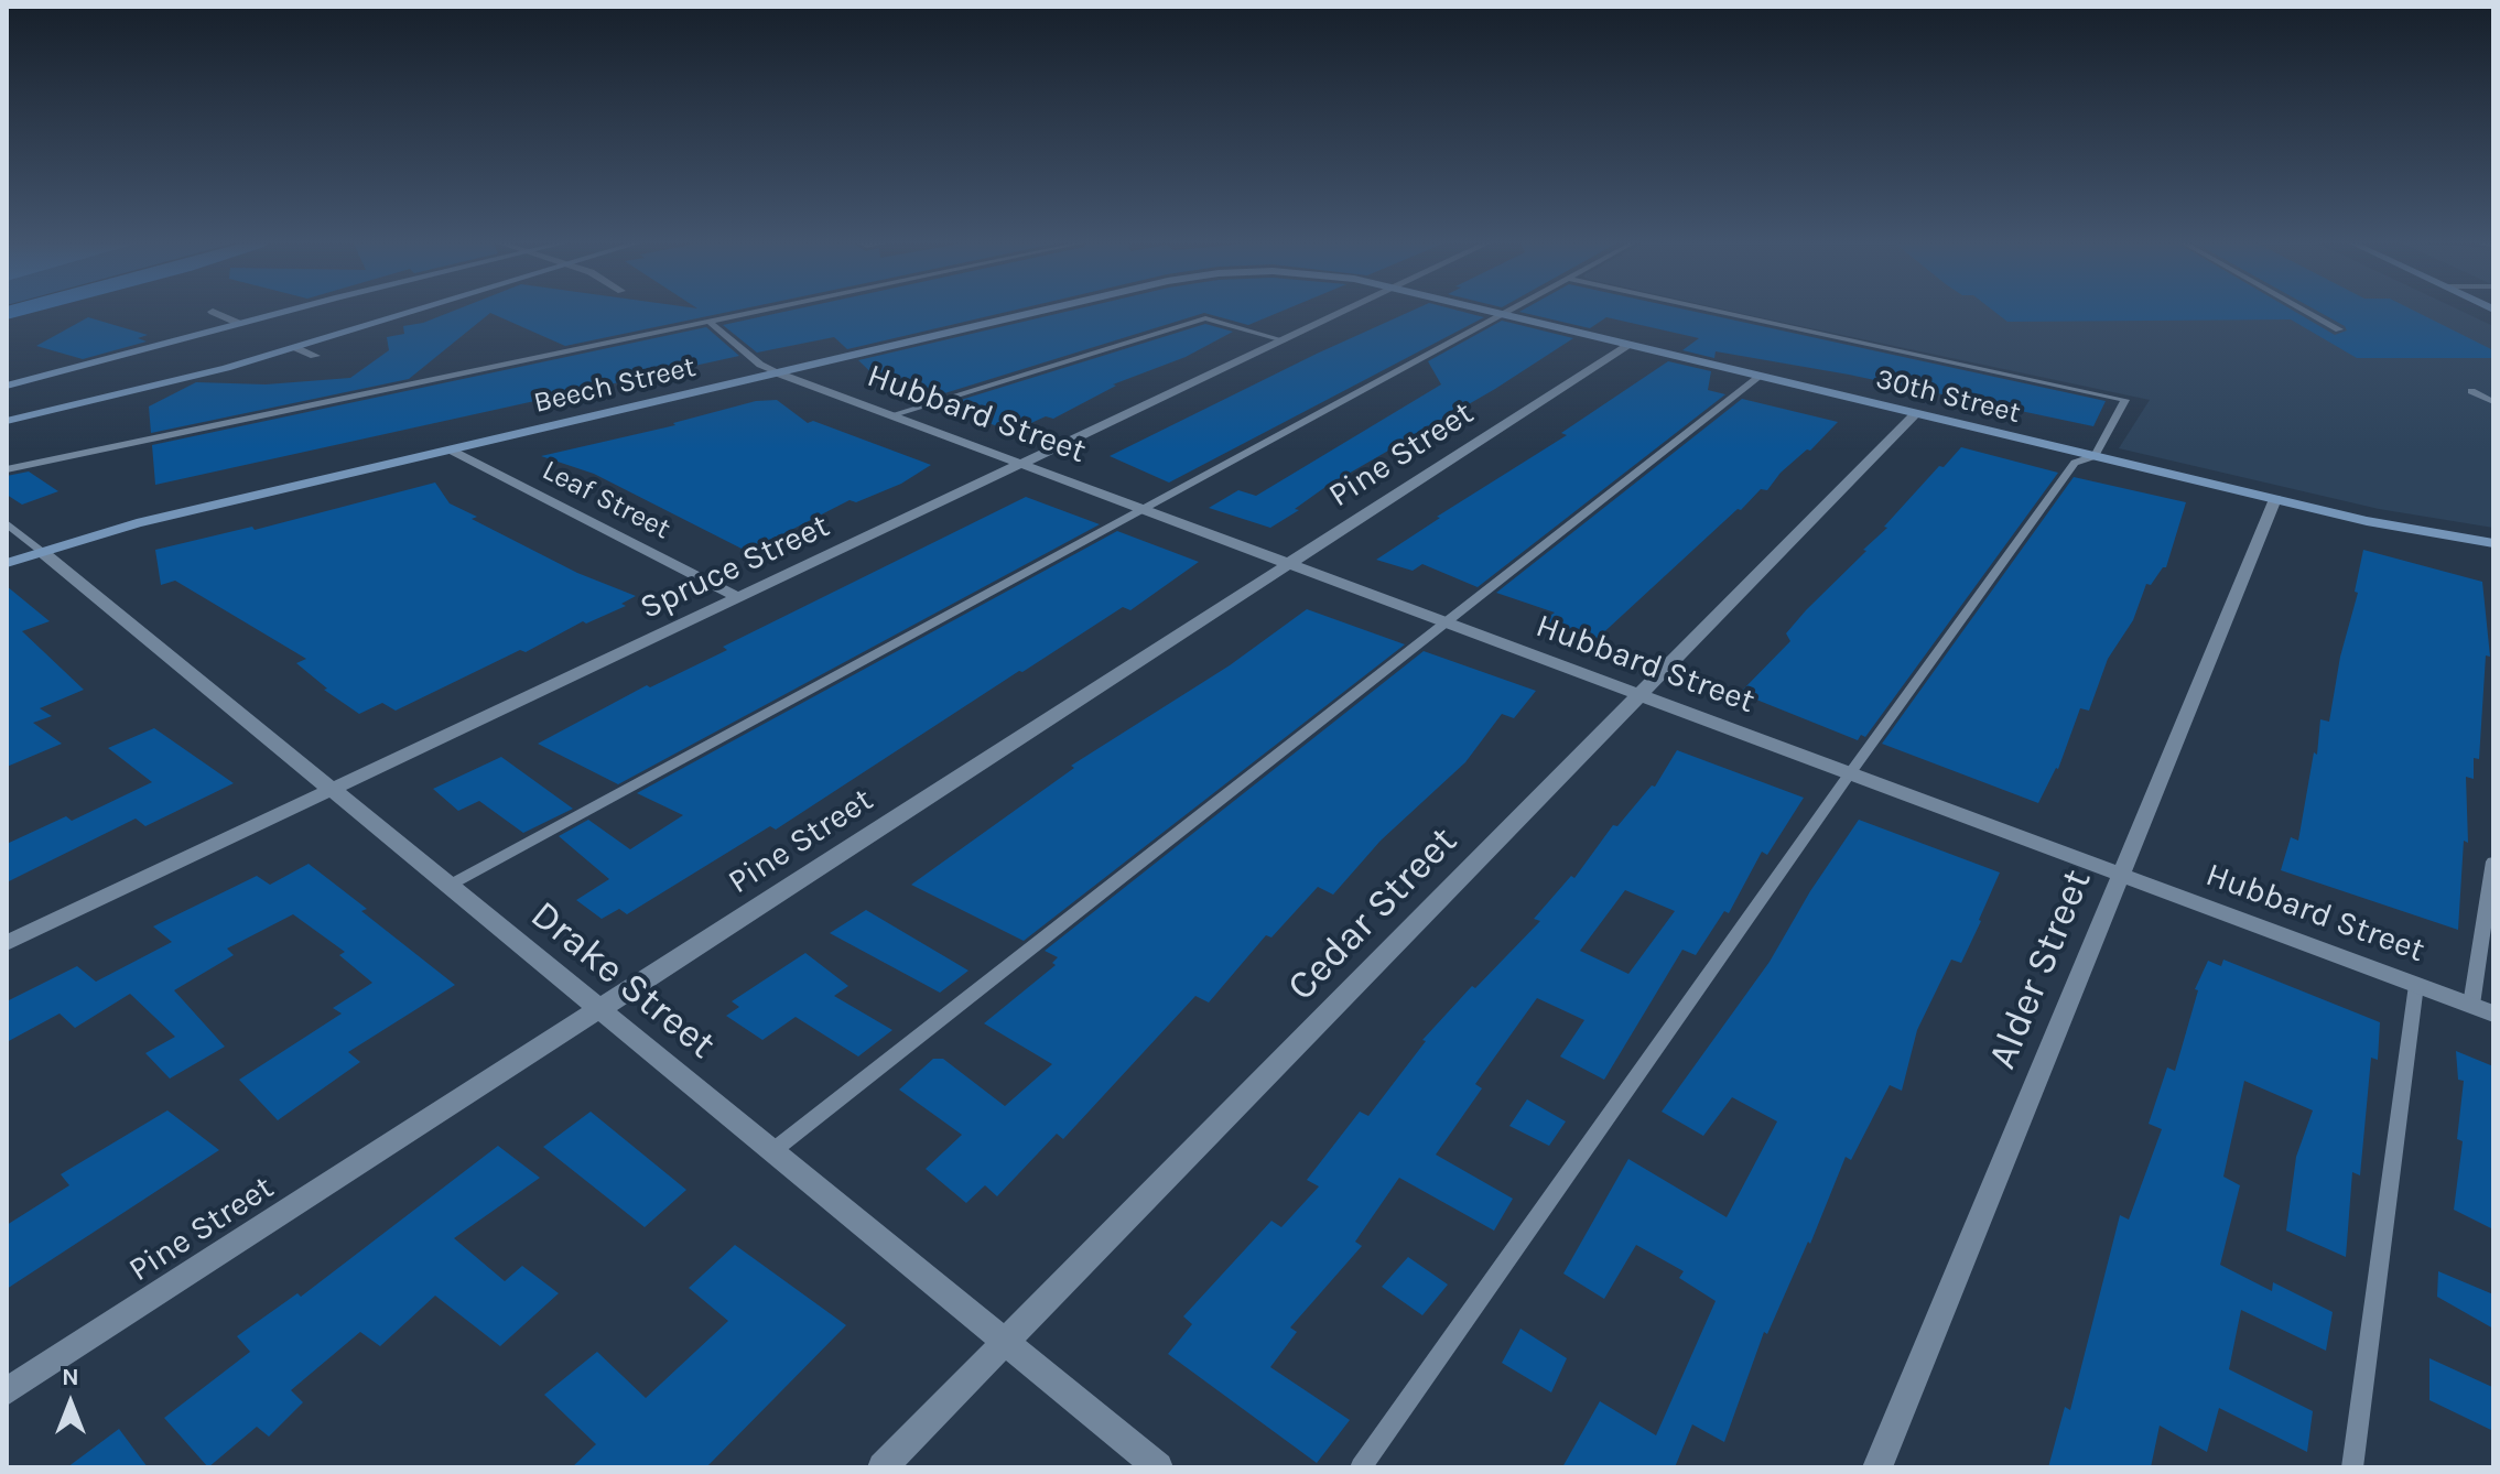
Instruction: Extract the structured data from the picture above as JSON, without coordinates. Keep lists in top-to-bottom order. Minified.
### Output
{"streets":{"street":["Beech Street","30th Street","Hubbard Street","Pine Street","Leaf Street","Spruce Street","Cedar Street","Alder Street","Drake Street"]},"crossings":[["Beech Street","Hubbard Street"],["Beech Street","Leaf Street"],["Beech Street","Drake Street"],["30th Street","Pine Street"],["30th Street","Cedar Street"],["30th Street","Alder Street"],["Hubbard Street","Pine Street"],["Hubbard Street","Spruce Street"],["Hubbard Street","Cedar Street"],["Hubbard Street","Alder Street"],["Pine Street","Drake Street"],["Leaf Street","Spruce Street"],["Spruce Street","Drake Street"],["Cedar Street","Drake Street"]],"north":"top"}
